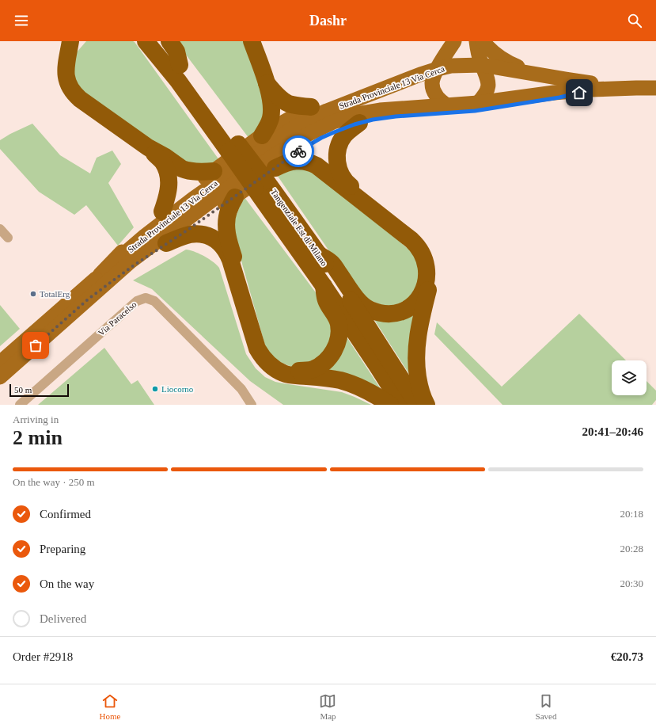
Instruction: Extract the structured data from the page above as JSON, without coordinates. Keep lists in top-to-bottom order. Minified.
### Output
{"streets":{"highway":["Tangenziale Est di Milano"],"main road":["Strada Provinciale 13 Via Cerca"],"street":["Via Paracelso"]},"places":["TotalErg","Liocorno"],"scale_bar":"50 m","page":{"header":"Dashr","scale":"50 m","heading":["2 min","Arriving in","20:41–20:46"],"panel":["Order #2918","€20.73"],"bar":"On the way · 250 m","list":[["Confirmed","20:18"],["Preparing","20:28"],["On the way","20:30"],"Delivered"],"tabs":["Home","Map","Saved"]}}
